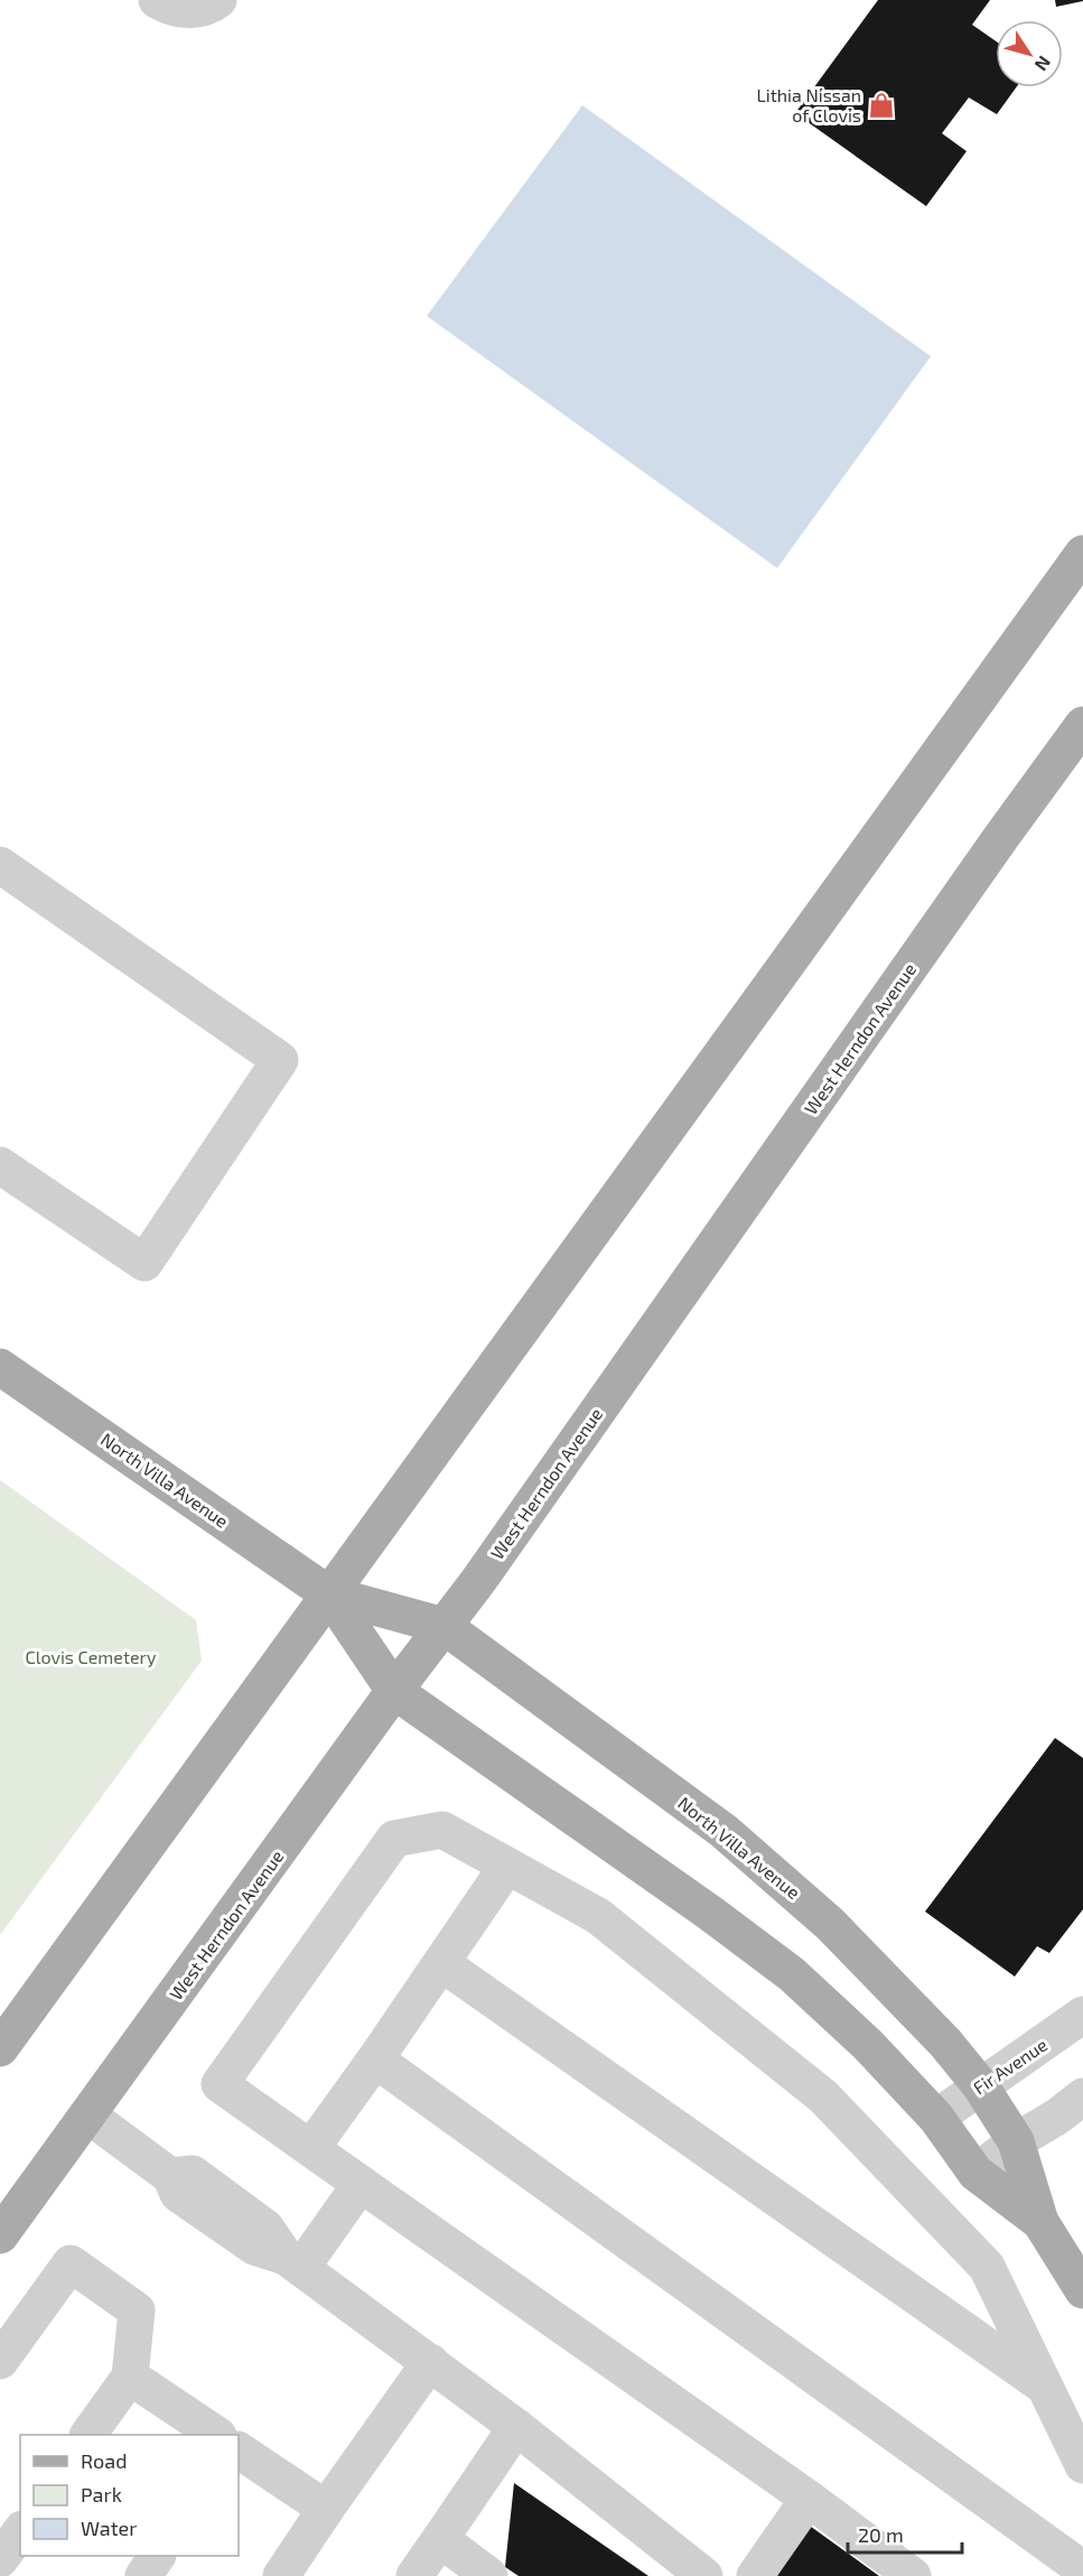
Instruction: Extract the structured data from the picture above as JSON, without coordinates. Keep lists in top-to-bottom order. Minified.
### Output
{"streets":{"main road":["West Herndon Avenue","North Villa Avenue"],"street":["Fir Avenue"]},"crossings":[["West Herndon Avenue","North Villa Avenue"],["North Villa Avenue","Fir Avenue"]],"parks":["Clovis Cemetery"],"places":{"shop":["Lithia Nissan of Clovis"]},"legend":["Road","Park","Water"],"scale_bar":"20 m","north":"bottom right"}
